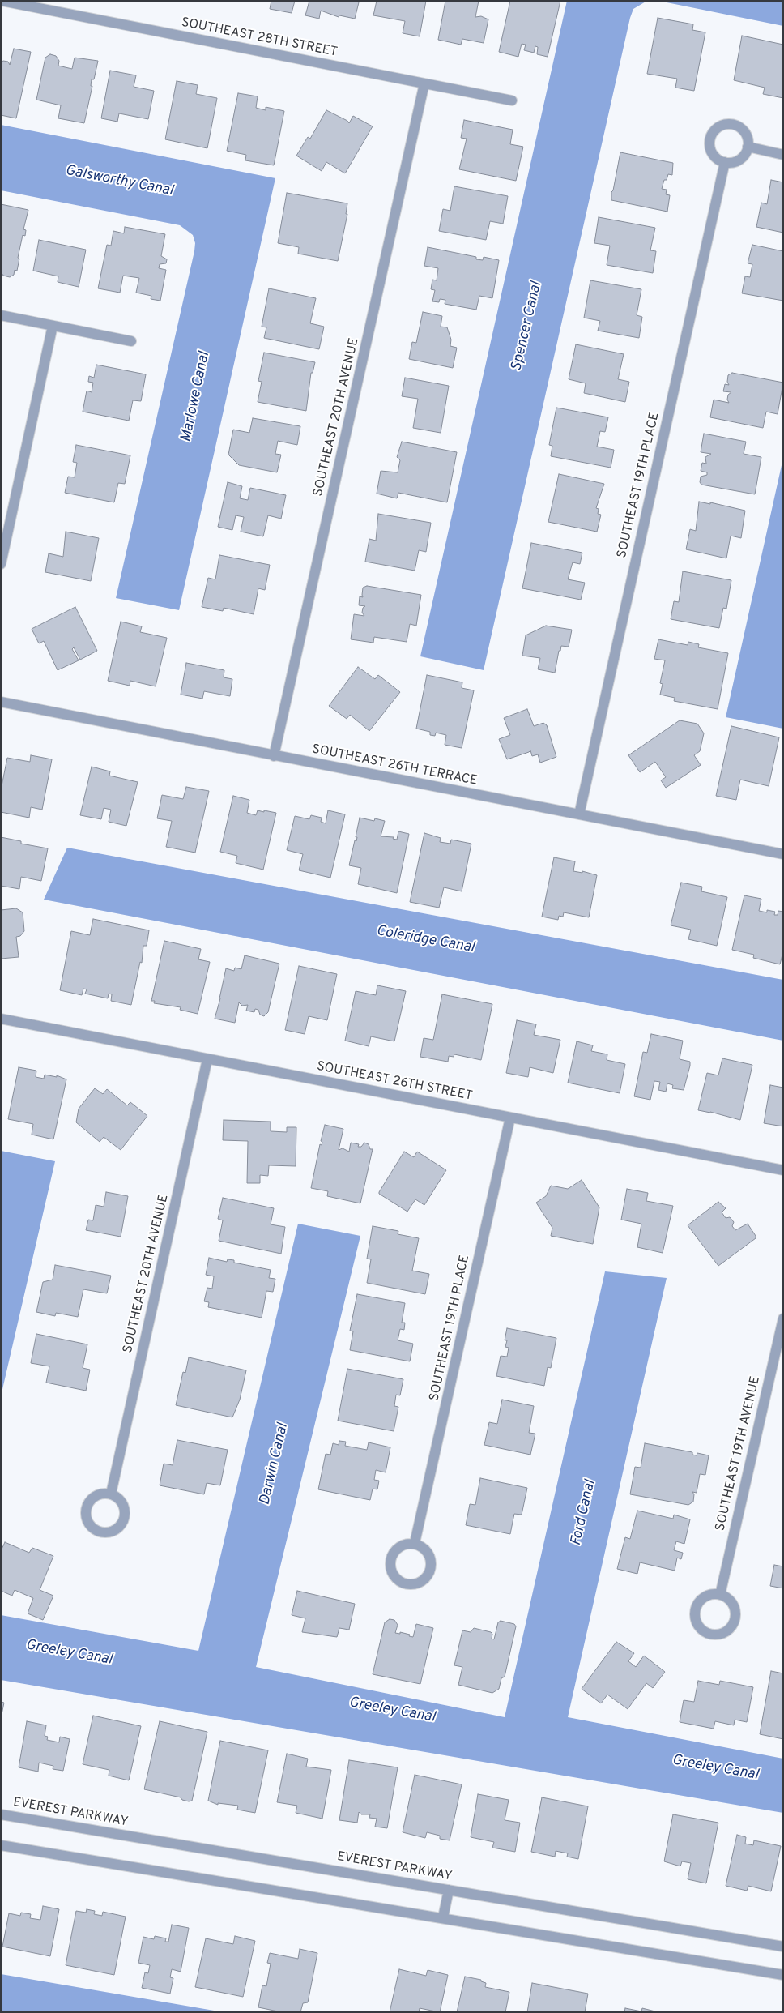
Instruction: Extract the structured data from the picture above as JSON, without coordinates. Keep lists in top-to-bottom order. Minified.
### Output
{"streets":{"street":["SOUTHEAST 28TH STREET","SOUTHEAST 20TH AVENUE","SOUTHEAST 19TH PLACE","SOUTHEAST 26TH TERRACE","SOUTHEAST 26TH STREET","SOUTHEAST 19TH AVENUE","EVEREST PARKWAY"]},"crossings":[["SOUTHEAST 28TH STREET","SOUTHEAST 20TH AVENUE"],["SOUTHEAST 20TH AVENUE","SOUTHEAST 26TH TERRACE"],["SOUTHEAST 20TH AVENUE","SOUTHEAST 26TH STREET"],["SOUTHEAST 19TH PLACE","SOUTHEAST 26TH TERRACE"],["SOUTHEAST 19TH PLACE","SOUTHEAST 26TH STREET"]],"water":["Galsworthy Canal","Spencer Canal","Marlowe Canal","Coleridge Canal","Darwin Canal","Ford Canal","Greeley Canal"]}
